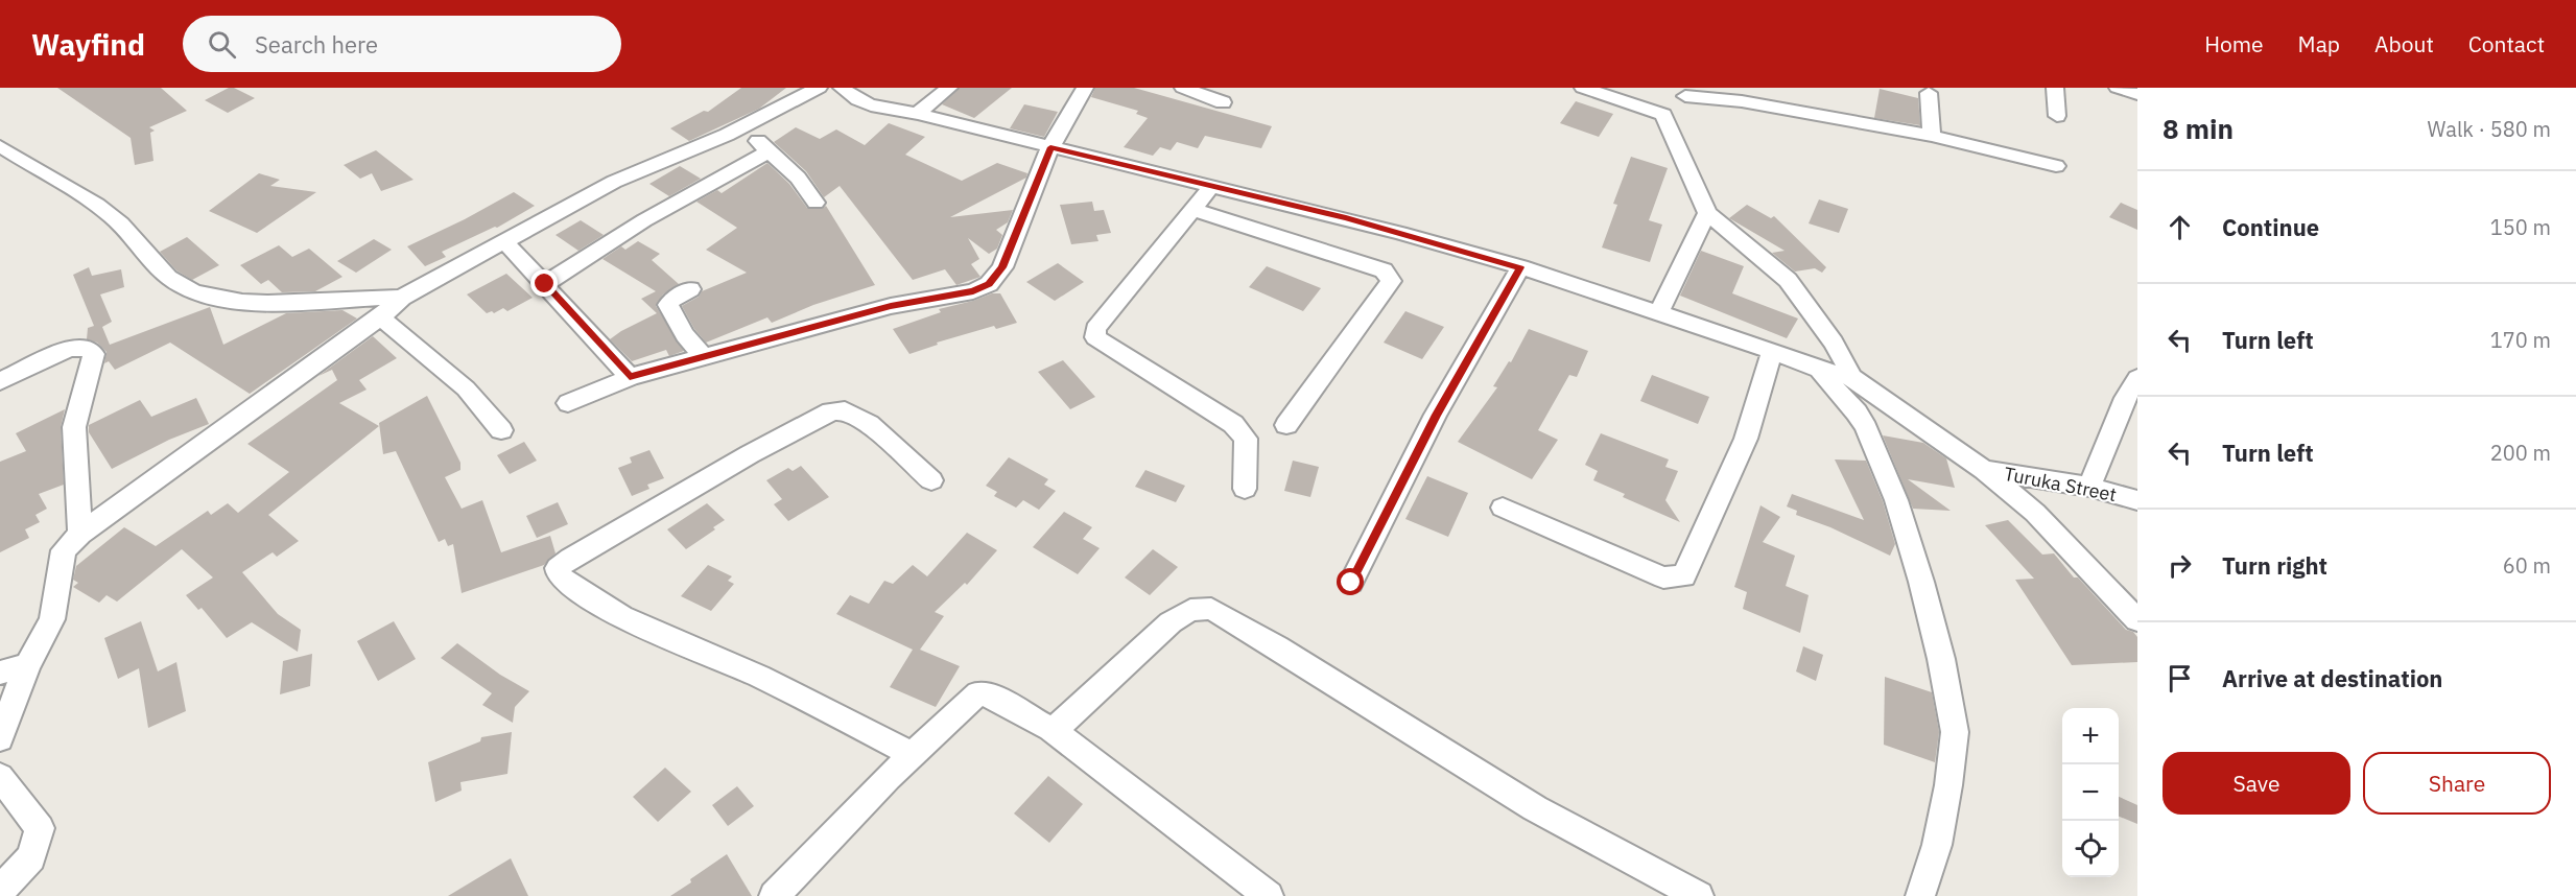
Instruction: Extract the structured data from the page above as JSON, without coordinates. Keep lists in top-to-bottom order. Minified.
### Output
{"streets":{"street":["Turuka Street"]},"page":{"header":"Wayfind","search":"Search here","nav":["Home","Map","About","Contact"],"heading":["8 min","Walk · 580 m"],"list":[["Continue","150 m"],["Turn left","170 m"],["Turn left","200 m"],["Turn right","60 m"],"Arrive at destination"],"map_buttons":["+","−"],"buttons":["Save","Share"]}}
